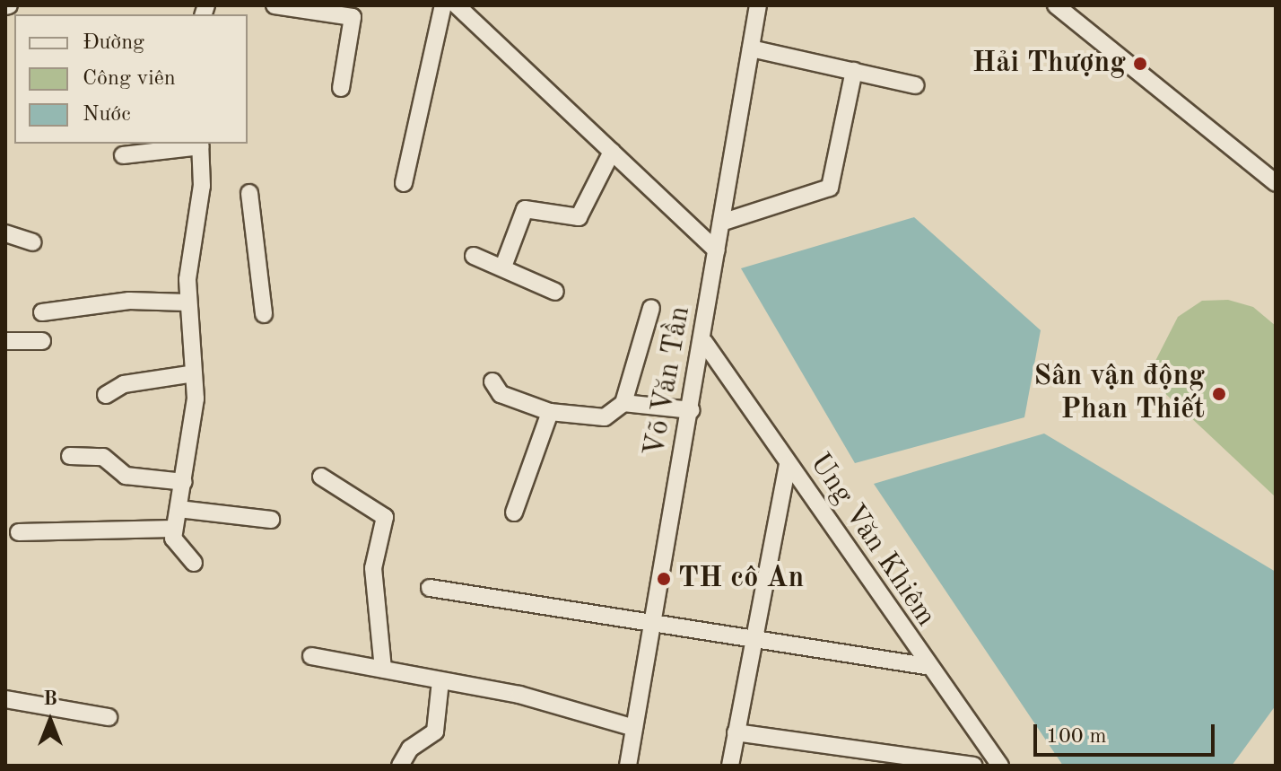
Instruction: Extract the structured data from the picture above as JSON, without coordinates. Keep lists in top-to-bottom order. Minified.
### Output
{"streets":{"street":["Võ Văn Tần","Ung Văn Khiêm"]},"crossings":[["Võ Văn Tần","Ung Văn Khiêm"]],"places":["Hải Thượng","Sân vận động Phan Thiết","TH cô An"],"legend":["Đường","Công viên","Nước"],"scale_bar":"100 m","north":"top"}
